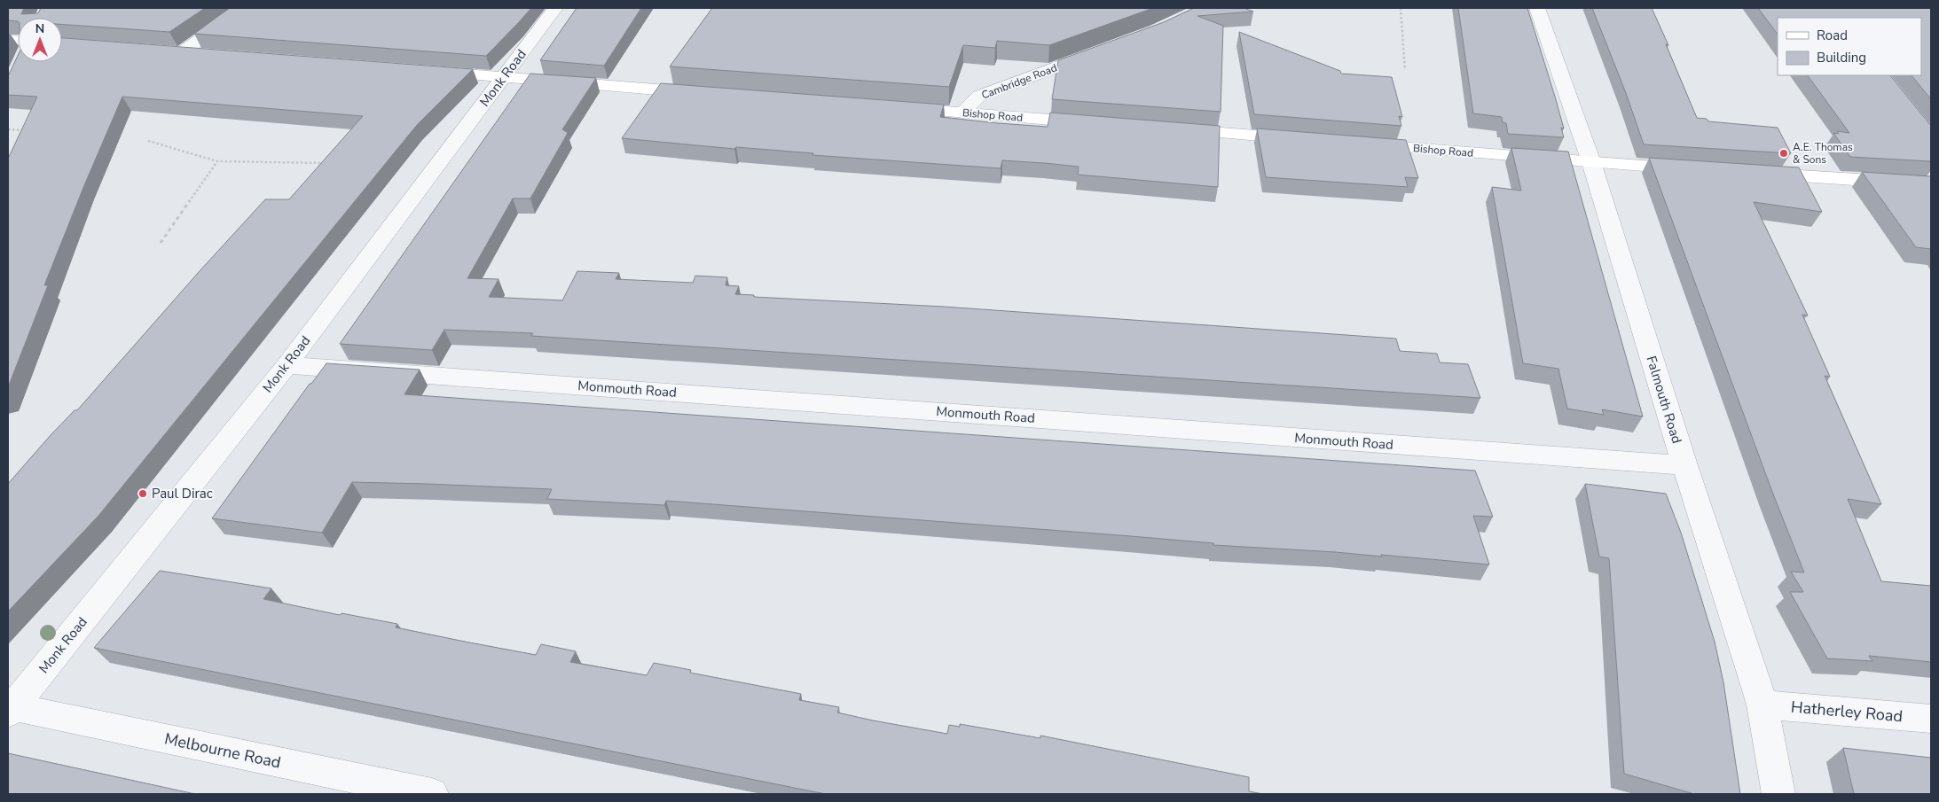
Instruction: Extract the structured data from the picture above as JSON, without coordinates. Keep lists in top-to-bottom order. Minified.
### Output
{"streets":{"street":["Monk Road","Cambridge Road","Bishop Road","Monmouth Road","Falmouth Road","Hatherley Road","Melbourne Road"]},"crossings":[["Monk Road","Monmouth Road"],["Monk Road","Melbourne Road"],["Cambridge Road","Bishop Road"],["Bishop Road","Falmouth Road"],["Monmouth Road","Falmouth Road"],["Falmouth Road","Hatherley Road"]],"places":["A.E. Thomas & Sons","Paul Dirac"],"legend":["Road","Building"],"north":"top"}
